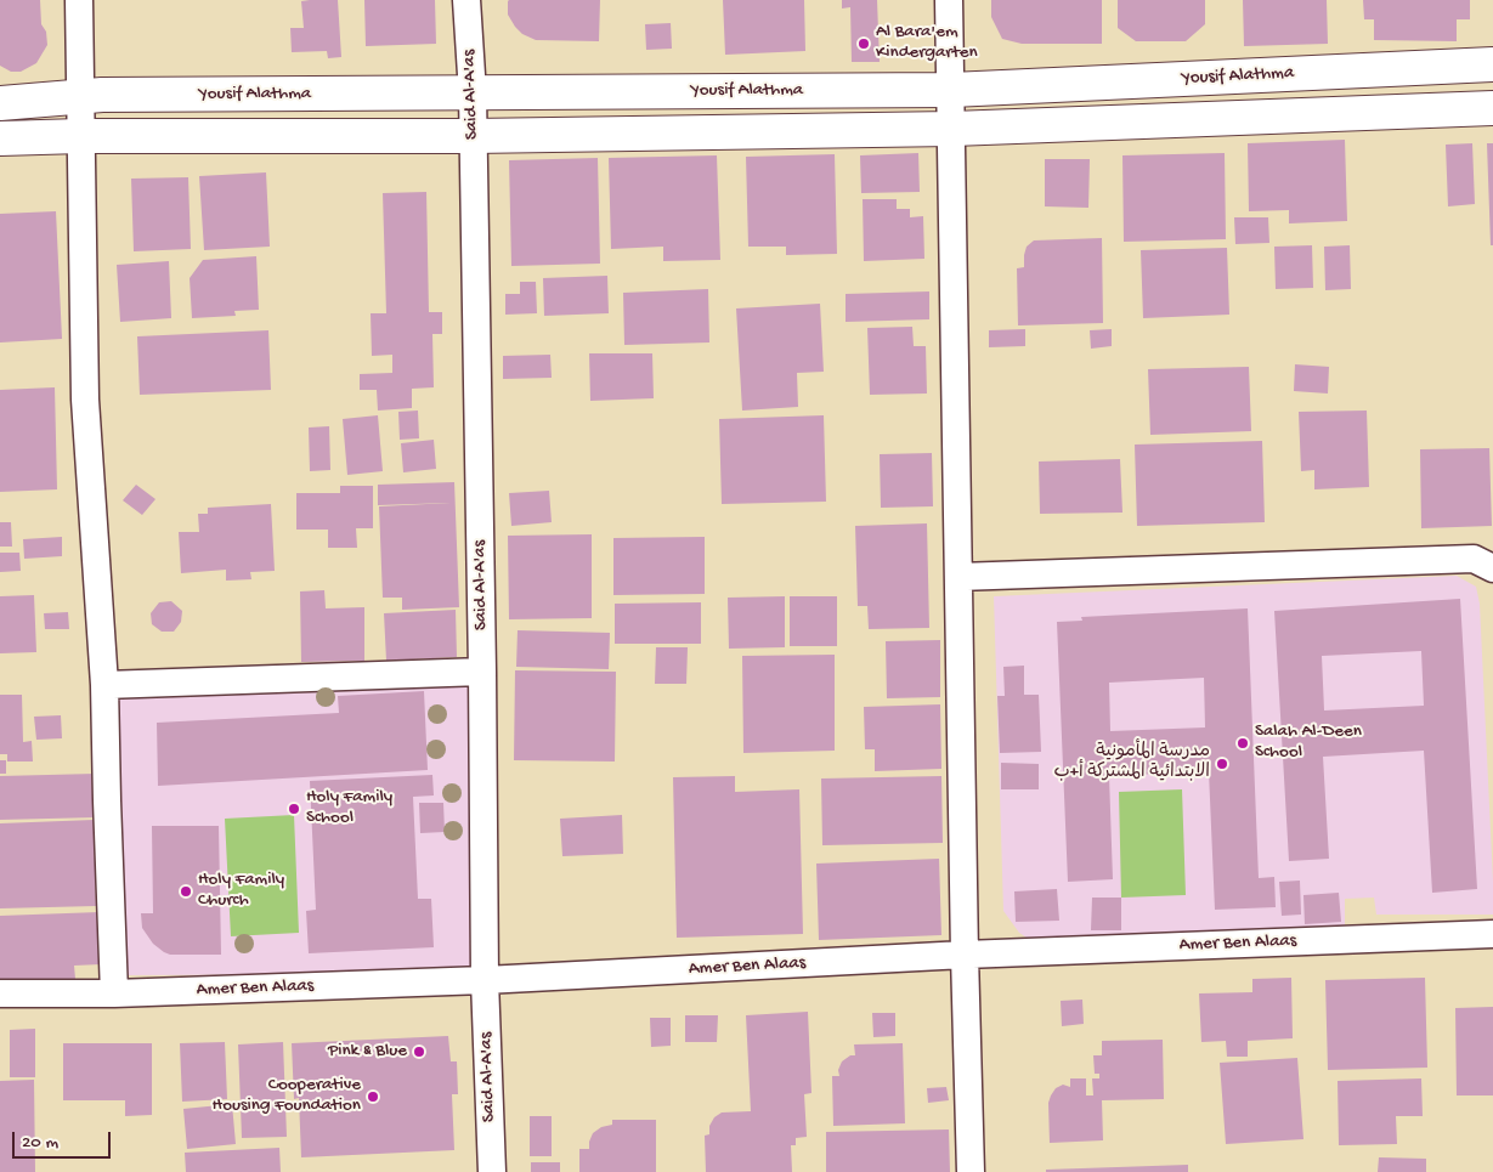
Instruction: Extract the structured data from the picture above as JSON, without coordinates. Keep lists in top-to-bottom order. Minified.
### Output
{"streets":{"street":["Yousif Alathma","Said Al-A'as","Amer Ben Alaas"]},"crossings":[["Yousif Alathma","Said Al-A'as"],["Said Al-A'as","Amer Ben Alaas"]],"places":["Al Bara'em Kindergarten","Salah Al-Deen School","مدرسة المأمونية الابتدائية المشتركة أ+ب","Holy Family School","Holy Family Church","Pink & Blue","Cooperative Housing Foundation"],"scale_bar":"20 m"}
